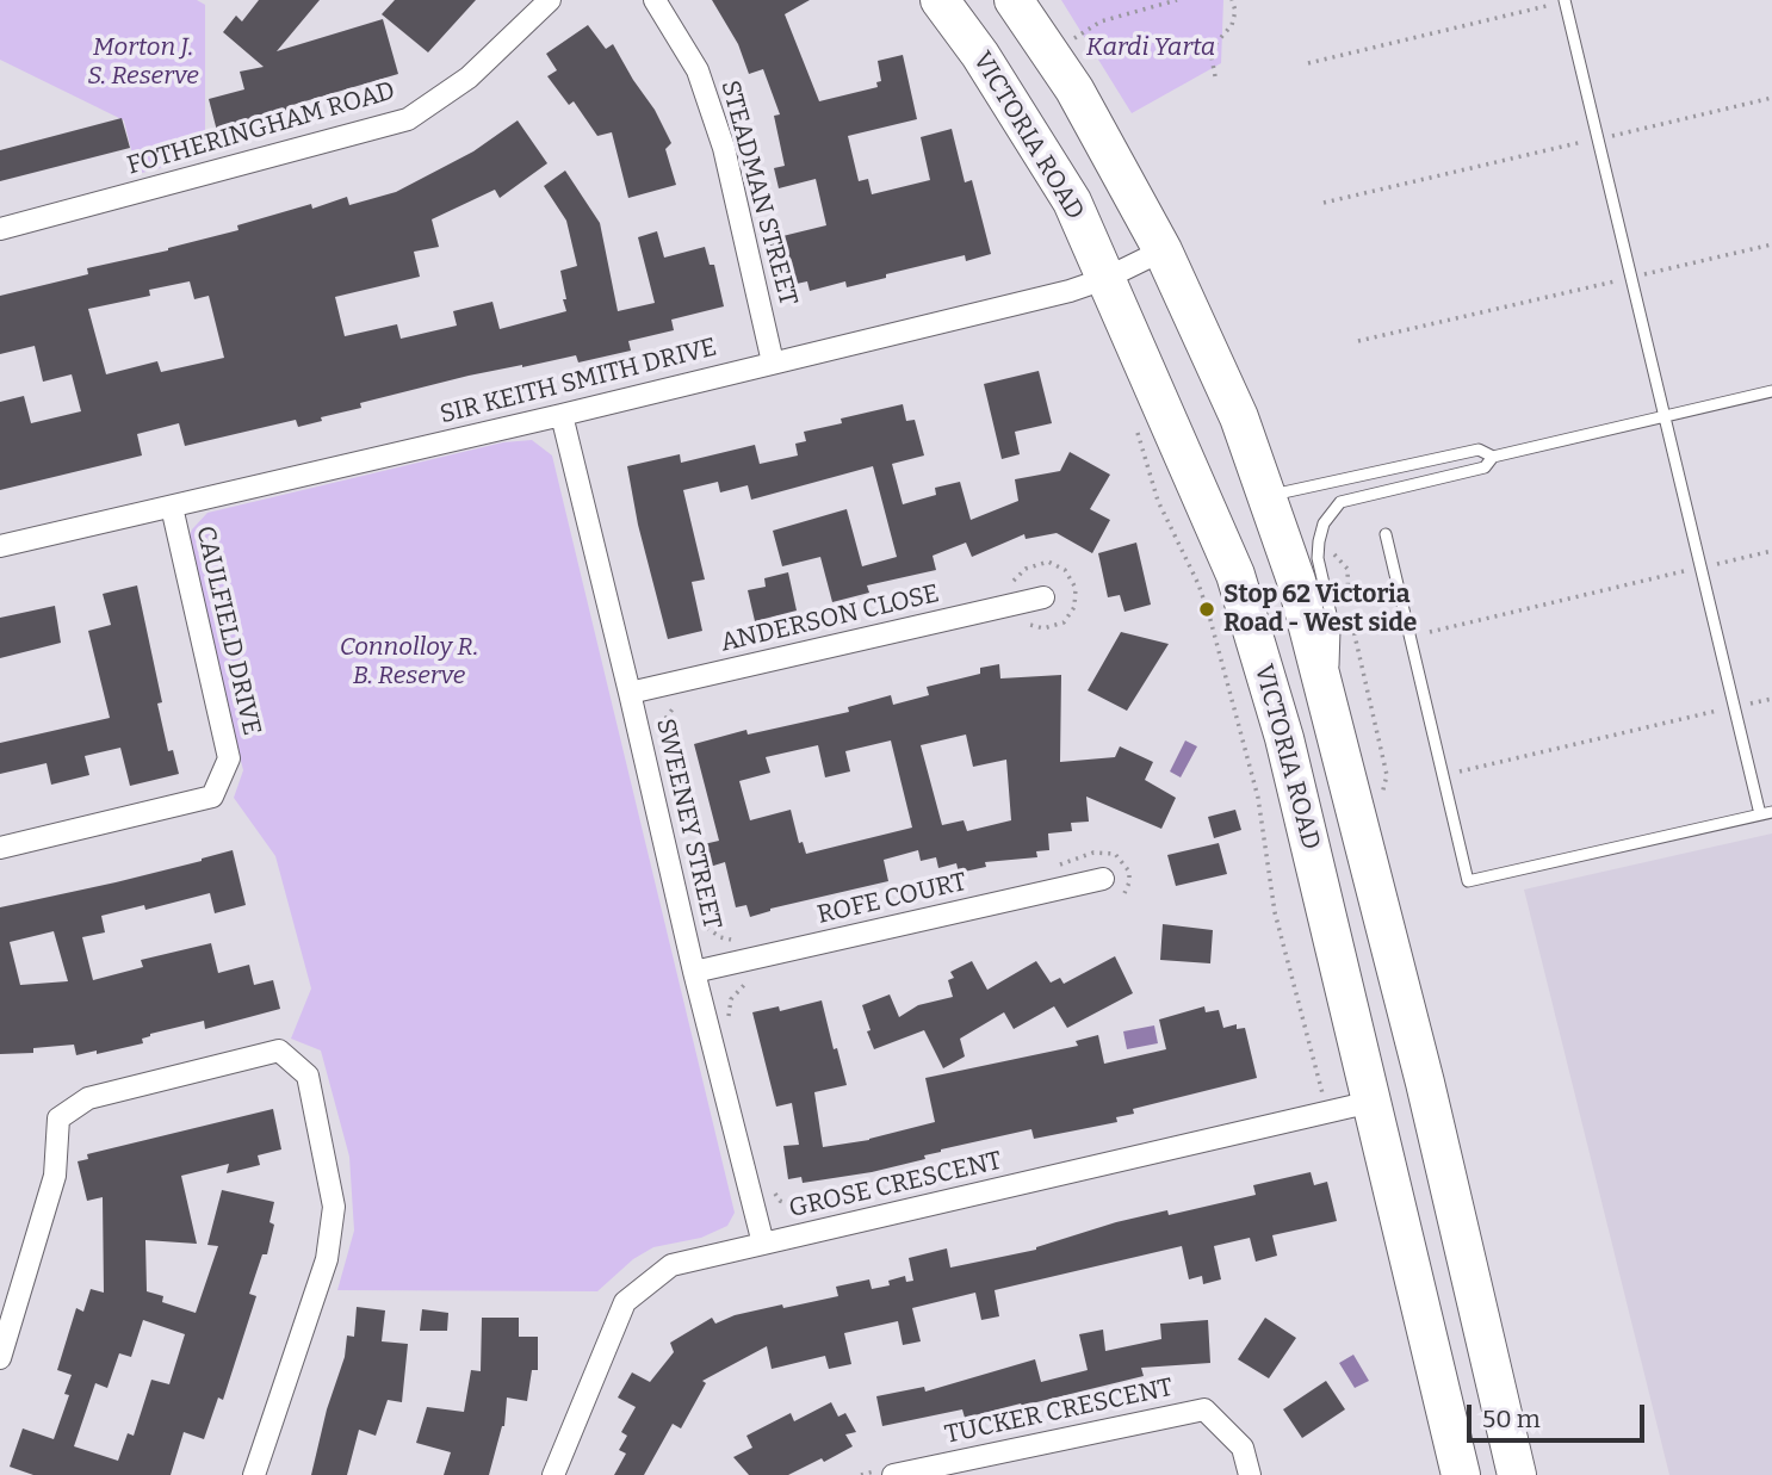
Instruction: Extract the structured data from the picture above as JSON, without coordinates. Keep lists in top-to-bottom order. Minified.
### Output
{"streets":{"highway":["VICTORIA ROAD"],"street":["FOTHERINGHAM ROAD","STEADMAN STREET","SIR KEITH SMITH DRIVE","ANDERSON CLOSE","CAULFIELD DRIVE","SWEENEY STREET","ROFE COURT","GROSE CRESCENT","TUCKER CRESCENT"]},"crossings":[["VICTORIA ROAD","SIR KEITH SMITH DRIVE"],["VICTORIA ROAD","GROSE CRESCENT"],["STEADMAN STREET","SIR KEITH SMITH DRIVE"],["SIR KEITH SMITH DRIVE","CAULFIELD DRIVE"],["SIR KEITH SMITH DRIVE","SWEENEY STREET"],["ANDERSON CLOSE","SWEENEY STREET"],["SWEENEY STREET","ROFE COURT"],["SWEENEY STREET","GROSE CRESCENT"]],"parks":["Morton J. S. Reserve","Kardi Yarta","Connolloy R. B. Reserve"],"places":["Stop 62 Victoria Road - West side"],"scale_bar":"50 m"}
